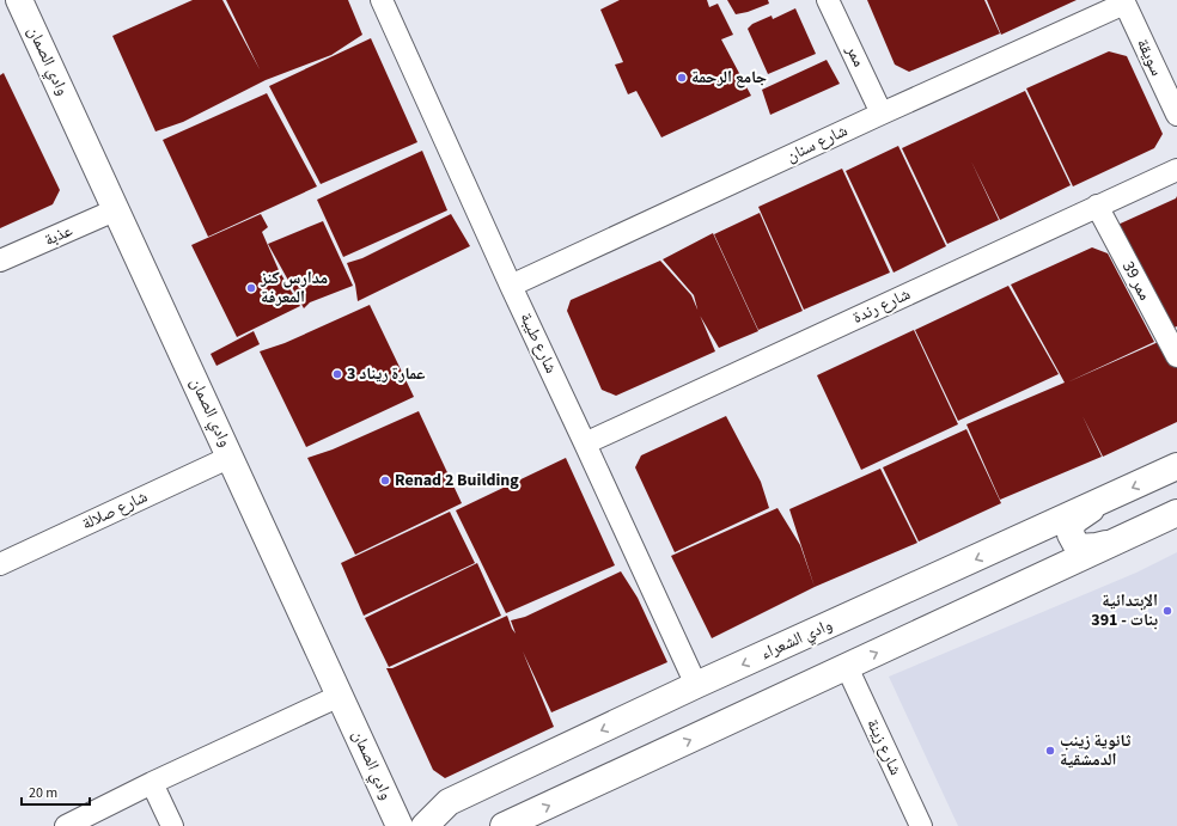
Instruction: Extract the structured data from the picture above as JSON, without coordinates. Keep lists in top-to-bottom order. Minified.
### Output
{"streets":{"street":["ممر","سويقة","وادي الصمان","شارع سنان","عذبة","ممر 39","شارع رندة","شارع طيبة","شارع صلالة","وادي الشعراء","شارع زينة"]},"crossings":[["ممر","شارع سنان"],["سويقة","شارع سنان"],["وادي الصمان","عذبة"],["وادي الصمان","شارع صلالة"],["شارع سنان","شارع طيبة"],["ممر 39","شارع رندة"],["شارع رندة","شارع طيبة"],["شارع طيبة","وادي الشعراء"]],"places":["جامع الرحمة","مدارس كنز المعرفة","عمارة ريناد 3","Renad 2 Building","الإبتدائية 391 - بنات","ثانوية زينب الدمشقية"],"scale_bar":"20 m"}
